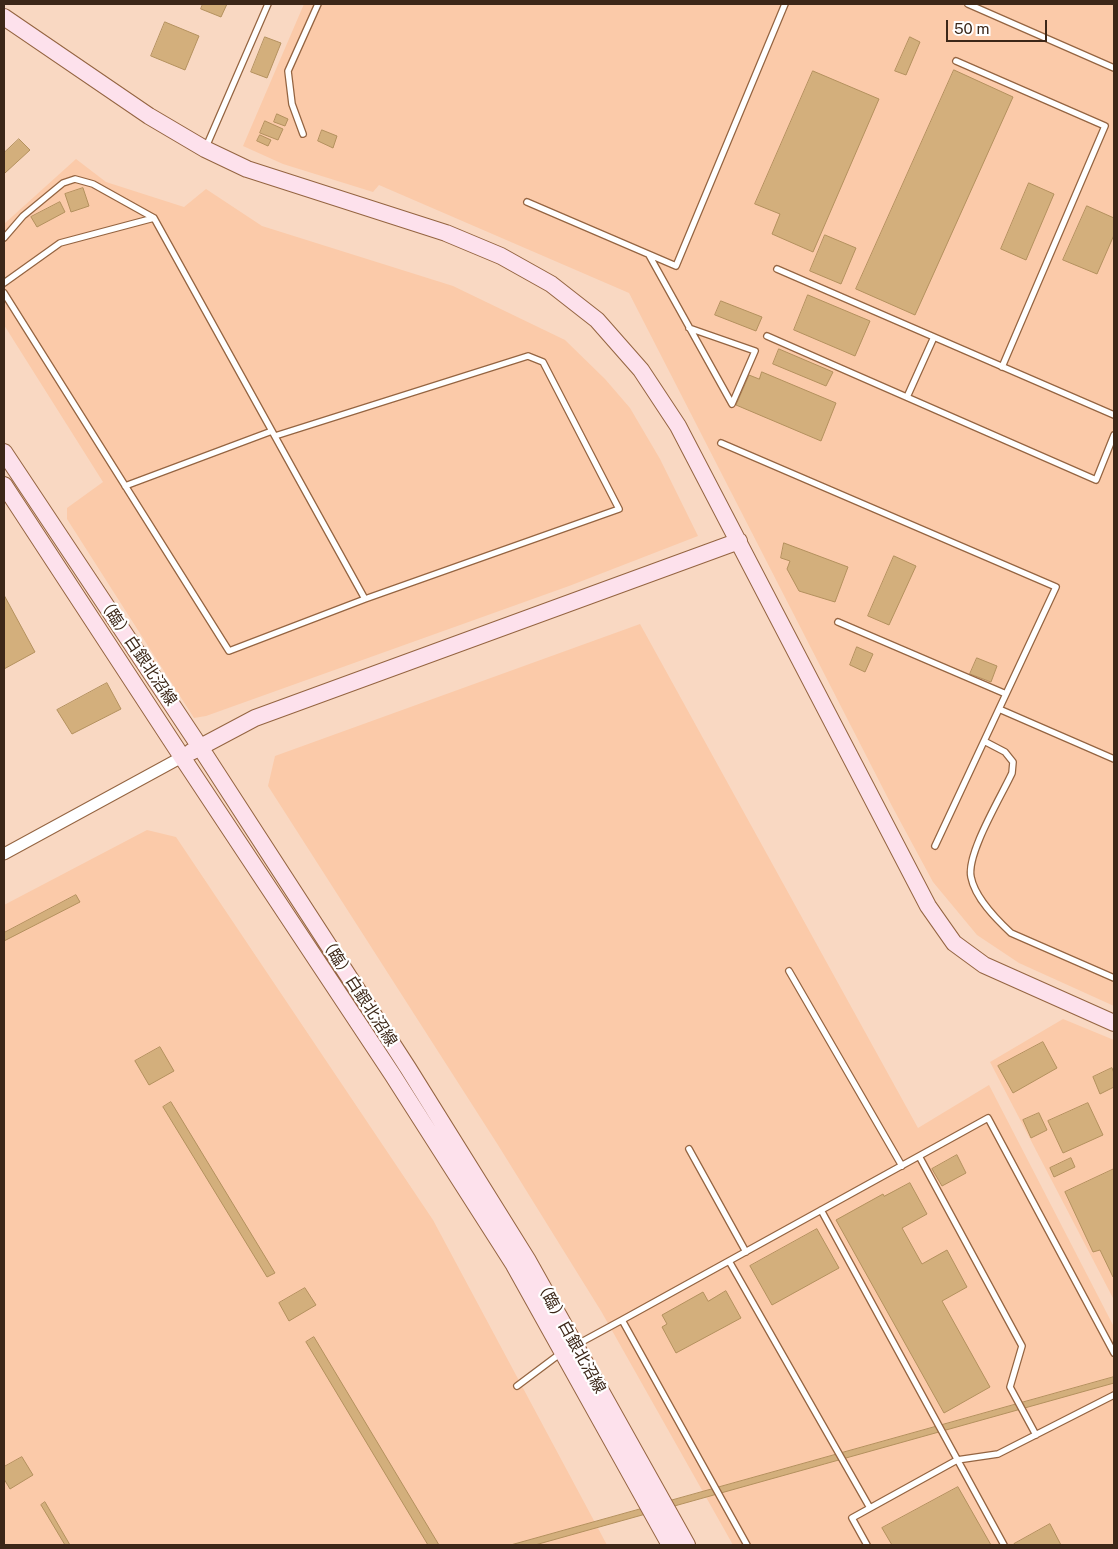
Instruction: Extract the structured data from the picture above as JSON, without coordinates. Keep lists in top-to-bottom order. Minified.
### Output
{"streets":{"street":["（臨）白銀北沼線"]},"scale_bar":"50 m"}
